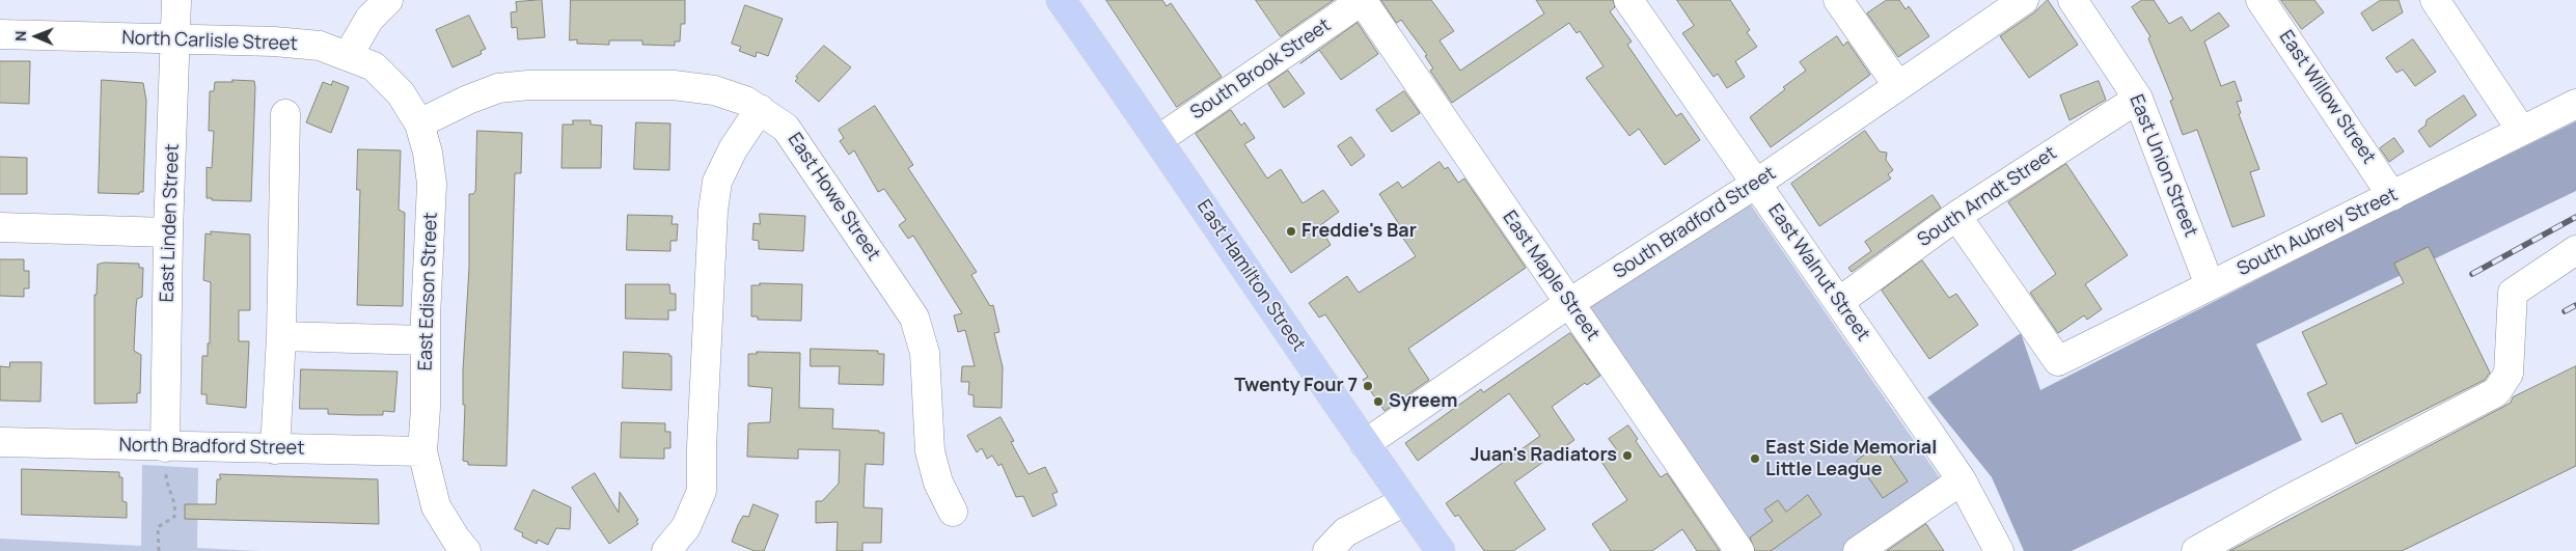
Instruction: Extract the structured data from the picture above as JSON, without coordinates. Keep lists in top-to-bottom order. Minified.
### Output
{"streets":{"main road":["East Hamilton Street"],"street":["North Carlisle Street","South Brook Street","East Willow Street","East Union Street","East Howe Street","South Arndt Street","East Linden Street","South Bradford Street","South Aubrey Street","East Walnut Street","East Maple Street","East Edison Street","North Bradford Street"]},"crossings":[["North Carlisle Street","East Linden Street"],["North Carlisle Street","East Edison Street"],["South Brook Street","East Hamilton Street"],["South Brook Street","East Maple Street"],["East Willow Street","South Aubrey Street"],["East Union Street","South Arndt Street"],["East Union Street","South Aubrey Street"],["East Howe Street","East Edison Street"],["South Arndt Street","South Aubrey Street"],["South Arndt Street","East Walnut Street"],["East Linden Street","North Bradford Street"],["South Bradford Street","East Walnut Street"],["South Bradford Street","East Hamilton Street"],["South Bradford Street","East Maple Street"],["East Edison Street","North Bradford Street"]],"places":["Freddie's Bar","Twenty Four 7","Syreem","Juan's Radiators","East Side Memorial Little League"],"north":"left"}
